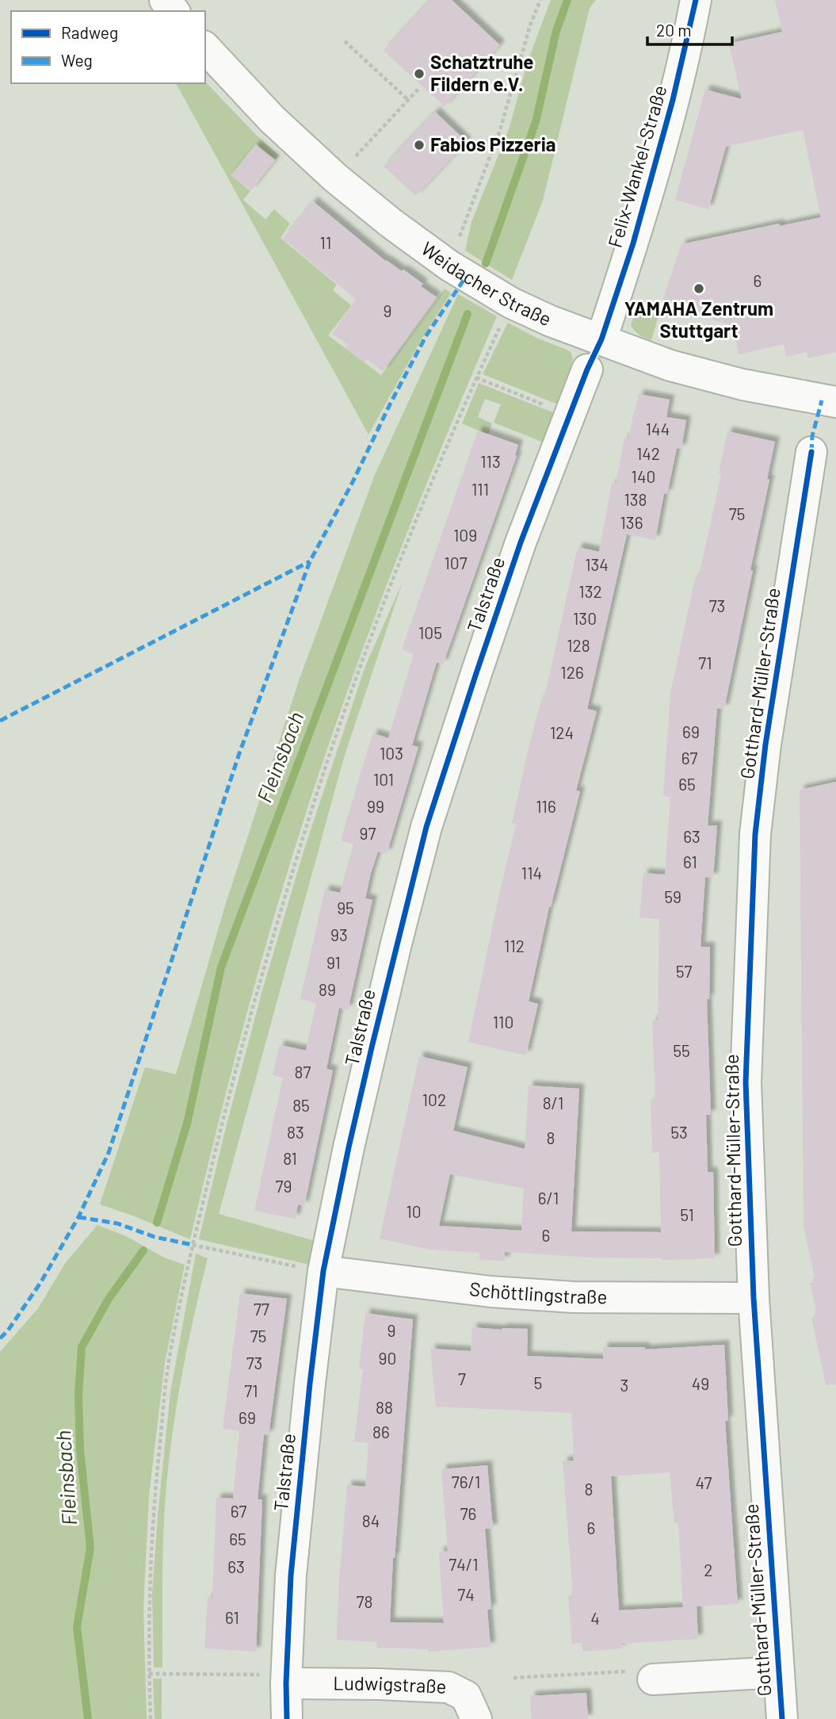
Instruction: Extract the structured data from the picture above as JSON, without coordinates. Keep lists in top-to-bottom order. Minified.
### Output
{"streets":{"street":["Felix-Wankel-Straße","Weidacher Straße","Talstraße","Gotthard-Müller-Straße","Schöttlingstraße","Ludwigstraße"]},"crossings":[["Felix-Wankel-Straße","Weidacher Straße"],["Talstraße","Schöttlingstraße"],["Talstraße","Ludwigstraße"],["Gotthard-Müller-Straße","Schöttlingstraße"]],"water":["Fleinsbach"],"places":["Schatztruhe Fildern e.V.","Fabios Pizzeria","YAMAHA Zentrum Stuttgart"],"house_numbers":["11","6","9","144","142","113","140","111","138","75","136","109","107","134","132","73","130","105","128","71","126","69","124","103","67","101","65","99","116","97","63","61","114","59","95","93","112","91","57","89","110","55","87","102","8/1","85","83","53","8","81","79","6/1","10","51","6","77","9","75","90","73","7","5","49","3","71","88","69","86","76/1","47","8","67","76","84","6","65","74/1","63","2","74","78","61","4"],"legend":["Radweg","Weg"],"scale_bar":"20 m"}
